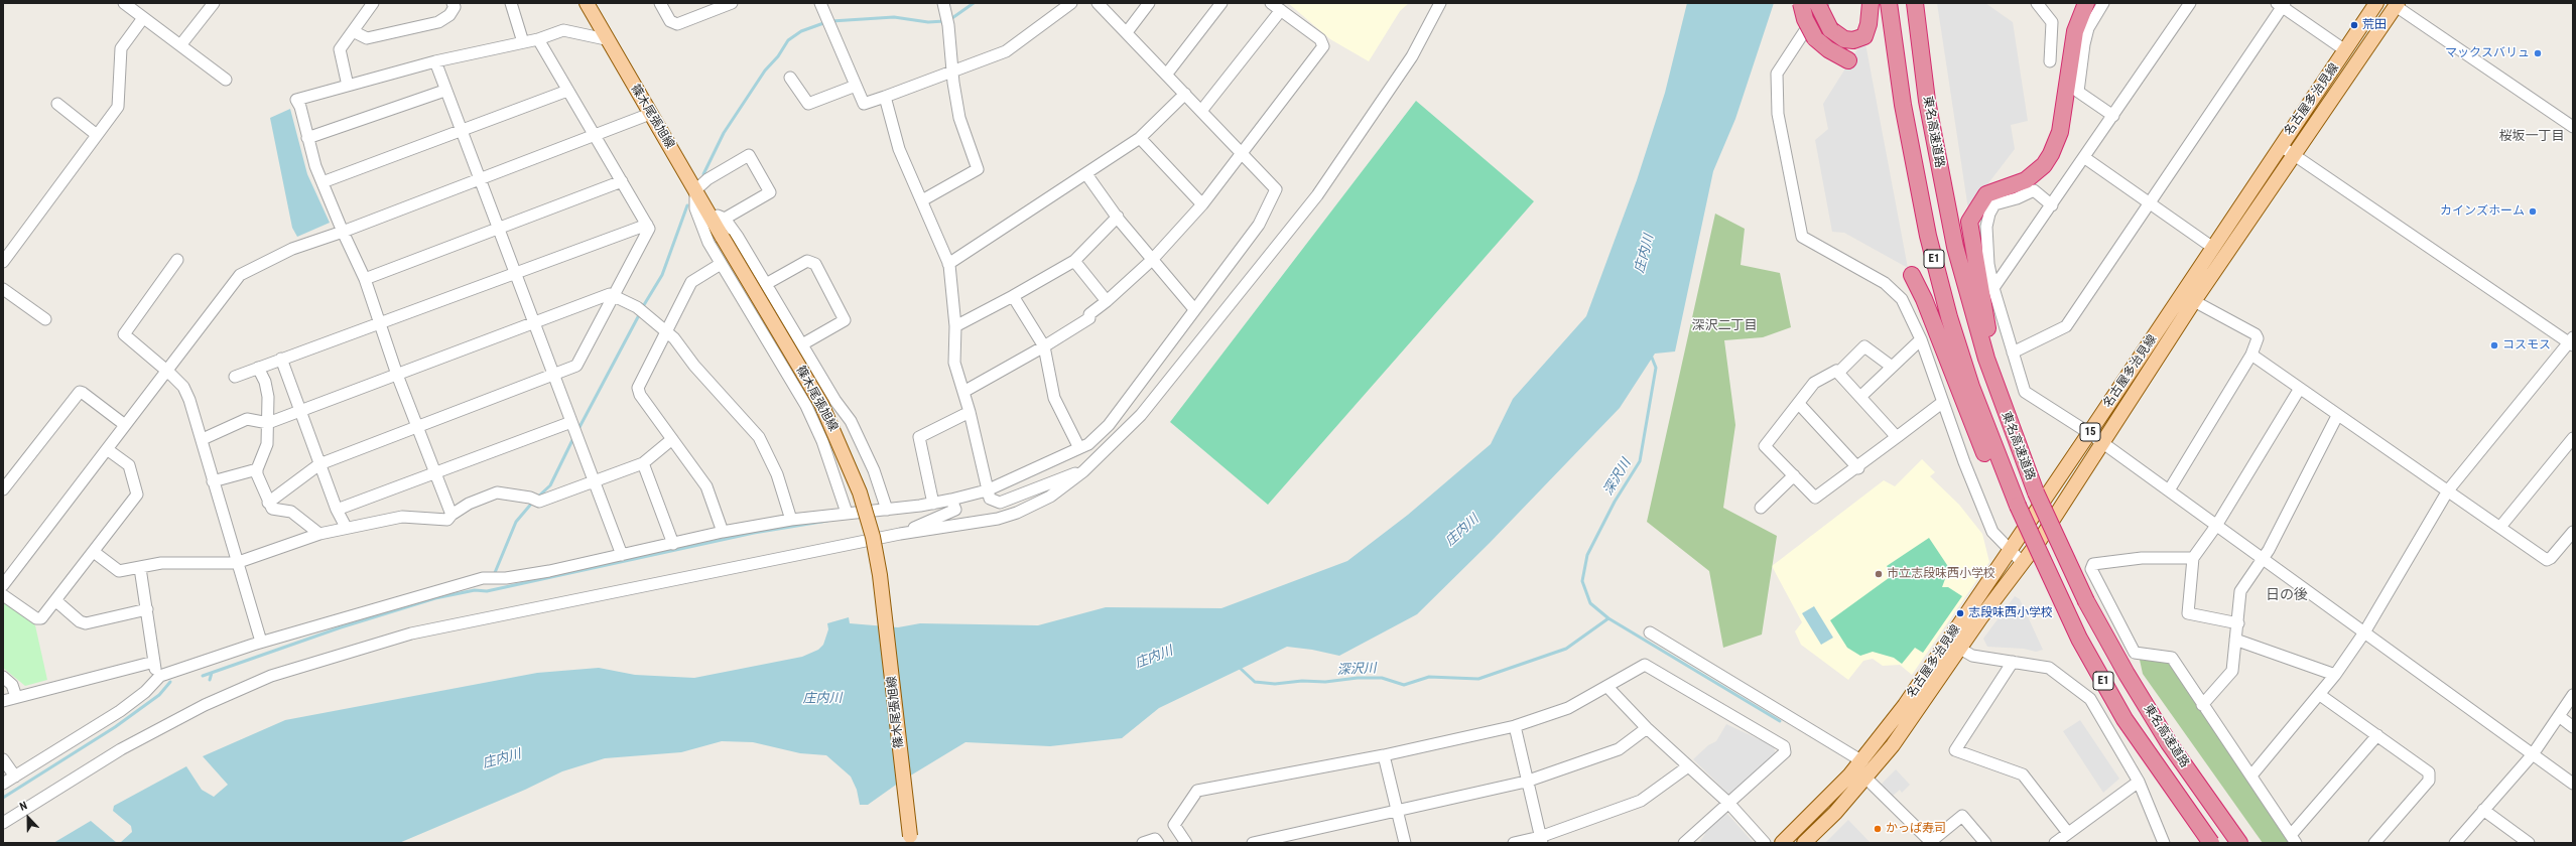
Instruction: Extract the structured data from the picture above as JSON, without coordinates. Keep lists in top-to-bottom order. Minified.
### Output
{"streets":{"highway":["東名高速道路","E1"],"main road":["名古屋多治見線","篠木尾張旭線","15"]},"districts":["桜坂一丁目","深沢二丁目","日の後"],"water":["庄内川","深沢川"],"places":["荒田","マックスバリュ","カインズホーム","コスモス","市立志段味西小学校","志段味西小学校","かっぱ寿司"],"north":"top"}
